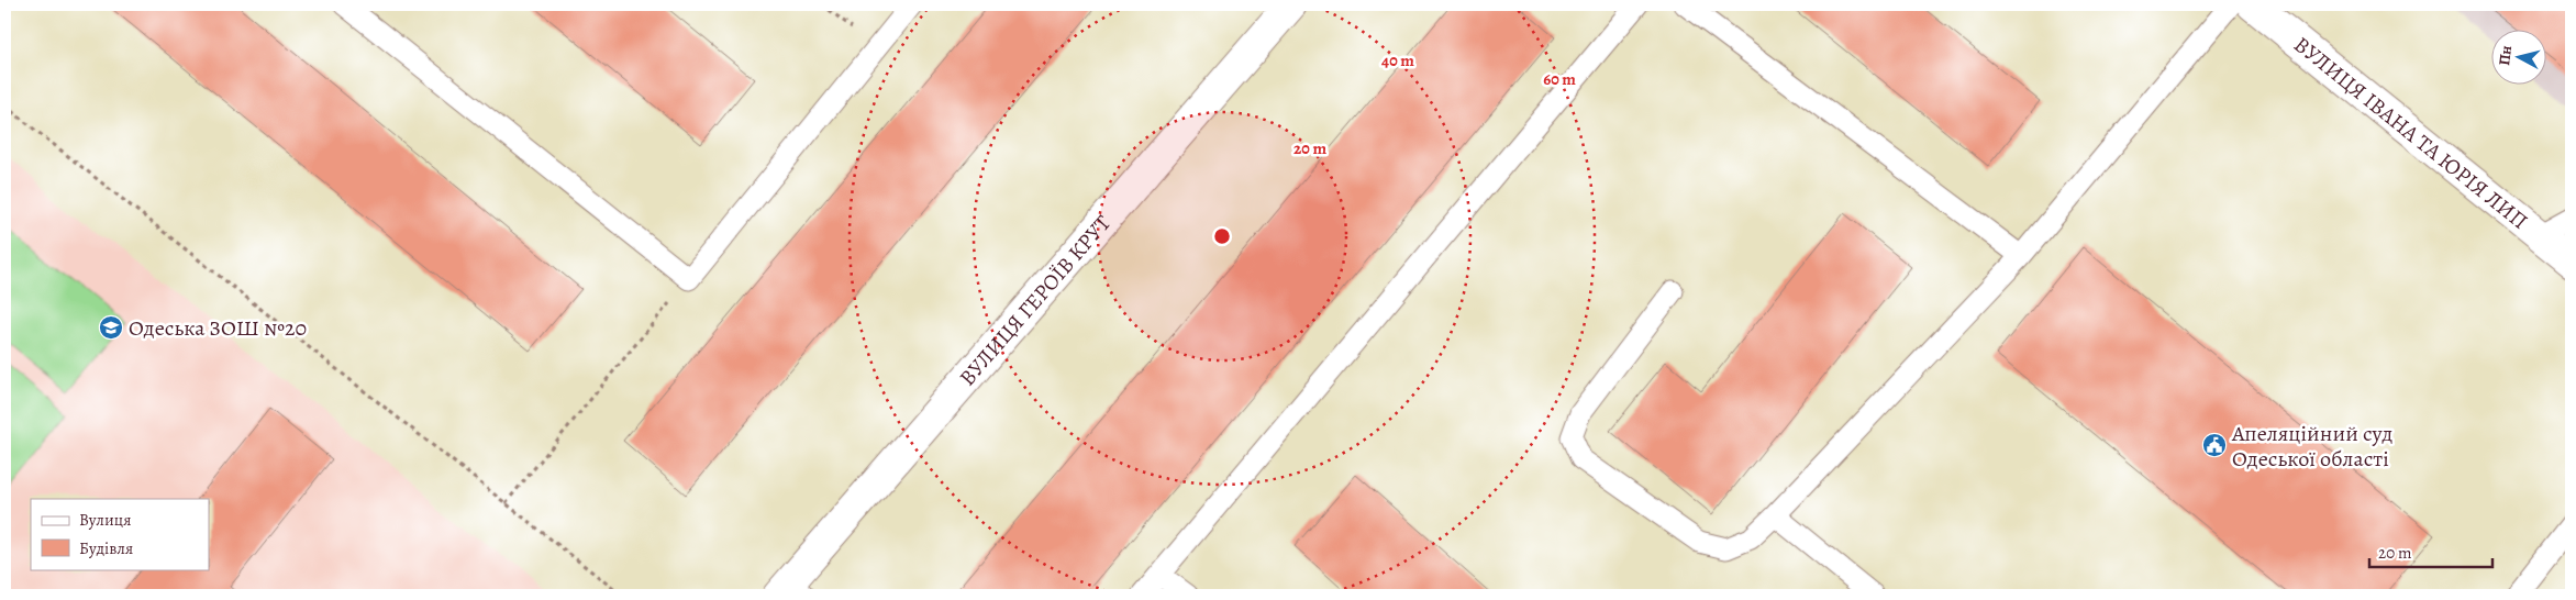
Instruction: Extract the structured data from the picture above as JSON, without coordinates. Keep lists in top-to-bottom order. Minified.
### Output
{"streets":{"street":["ВУЛИЦЯ ІВАНА ТА ЮРІЯ ЛИП","ВУЛИЦЯ ГЕРОЇВ КРУТ"]},"places":{"school or university":["Одеська ЗОШ №20"],"public building":["Апеляційний суд Одеської області"]},"legend":["Вулиця","Будівля"],"scale_bar":"20 m","north":"left","rings":["40 m","60 m","20 m"]}
